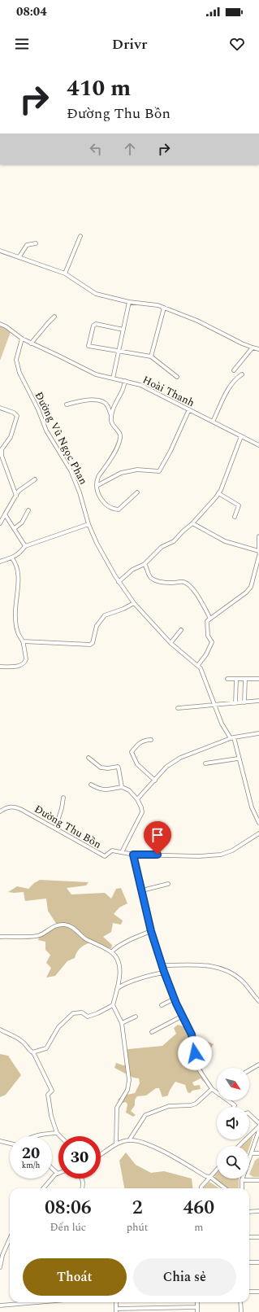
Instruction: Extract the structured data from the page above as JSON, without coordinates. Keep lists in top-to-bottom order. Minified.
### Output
{"streets":{"street":["Hoài Thanh","Đường Vũ Ngọc Phan","Đường Thu Bồn"]},"crossings":[["Hoài Thanh","Đường Vũ Ngọc Phan"]],"north":"bottom right","page":{"status":"08:04","header":"Drivr","turn":["410 m","Đường Thu Bồn"],"speed":"20 km/h","limit":"30","eta":["08:06","Đến lúc","2","phút","460","m"],"buttons":["Thoát","Chia sẻ"]}}
